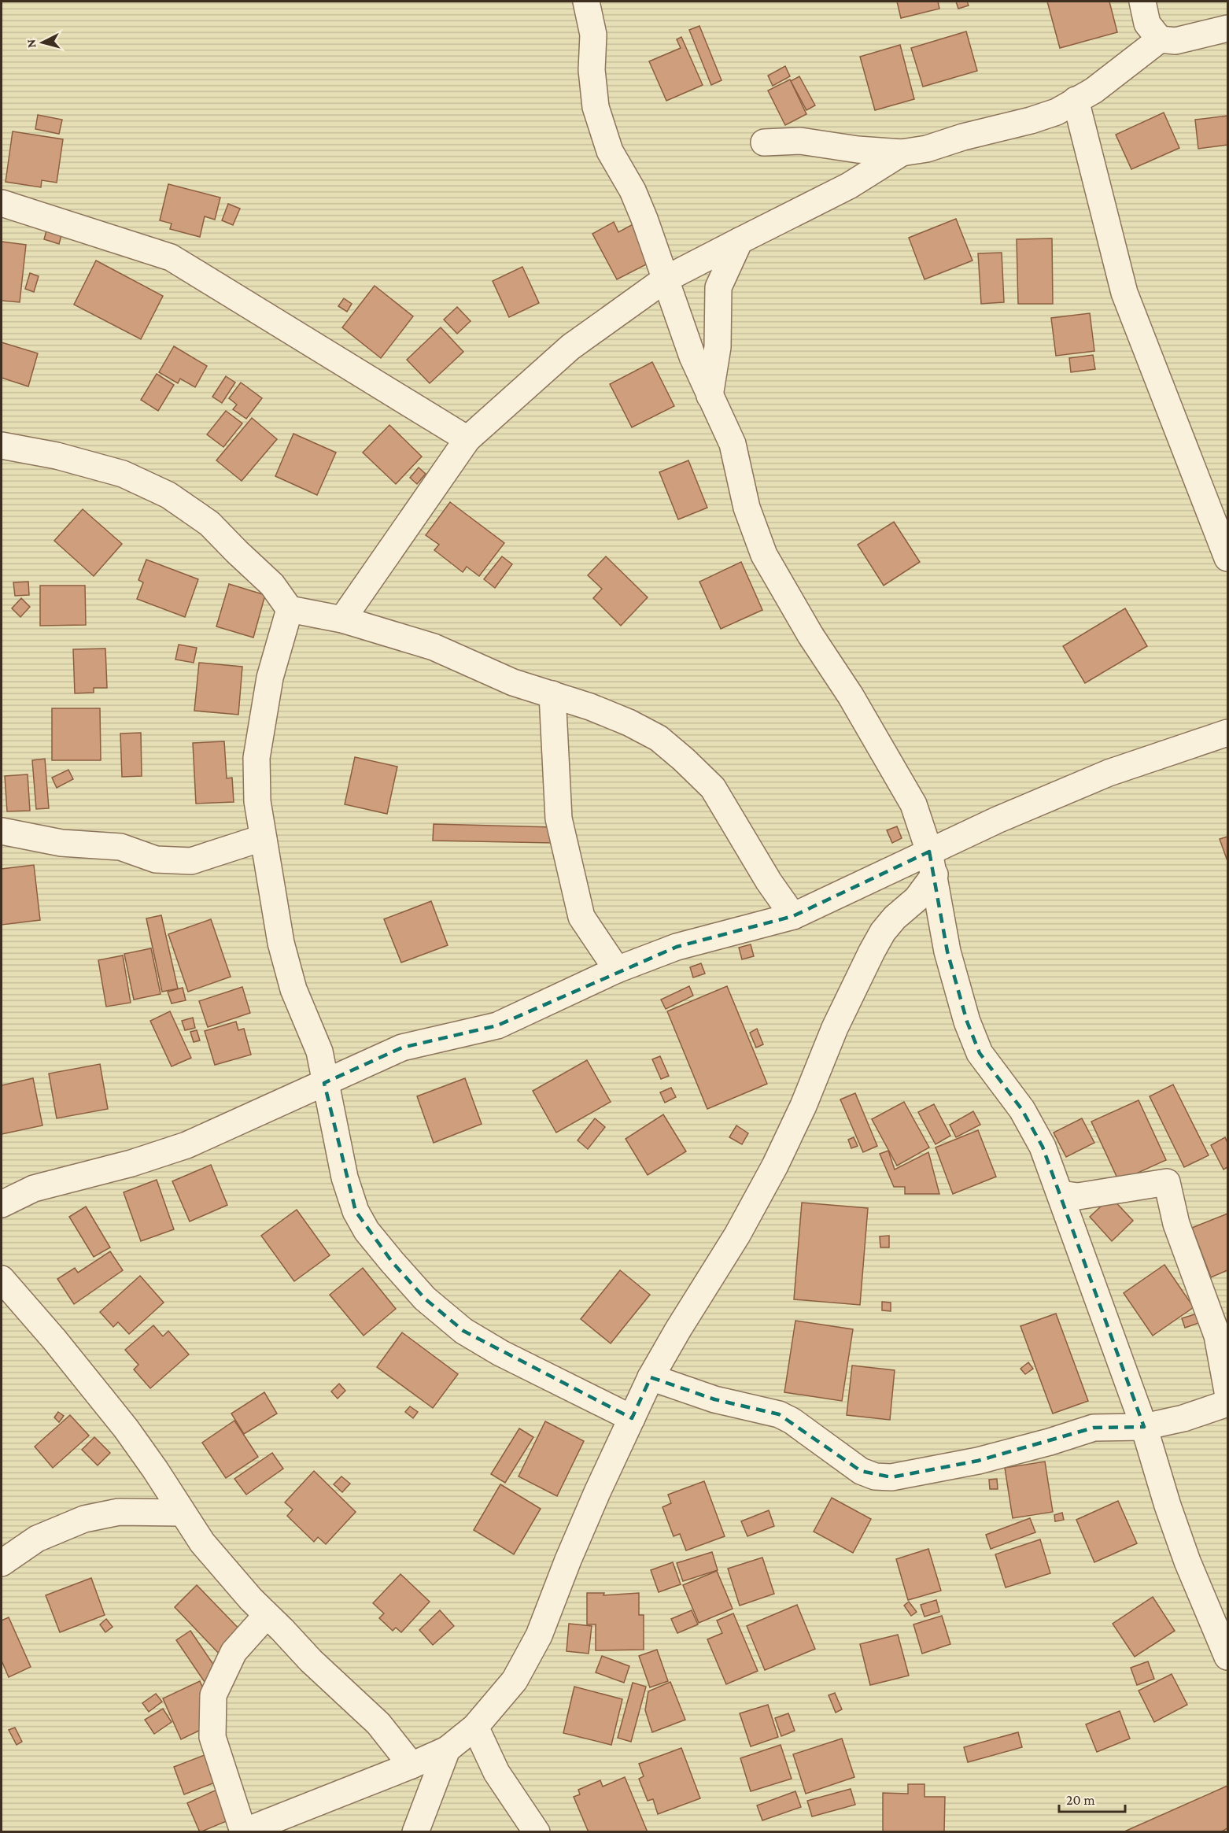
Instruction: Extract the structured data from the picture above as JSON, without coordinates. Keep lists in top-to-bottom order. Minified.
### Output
{"scale_bar":"20 m","north":"left"}
